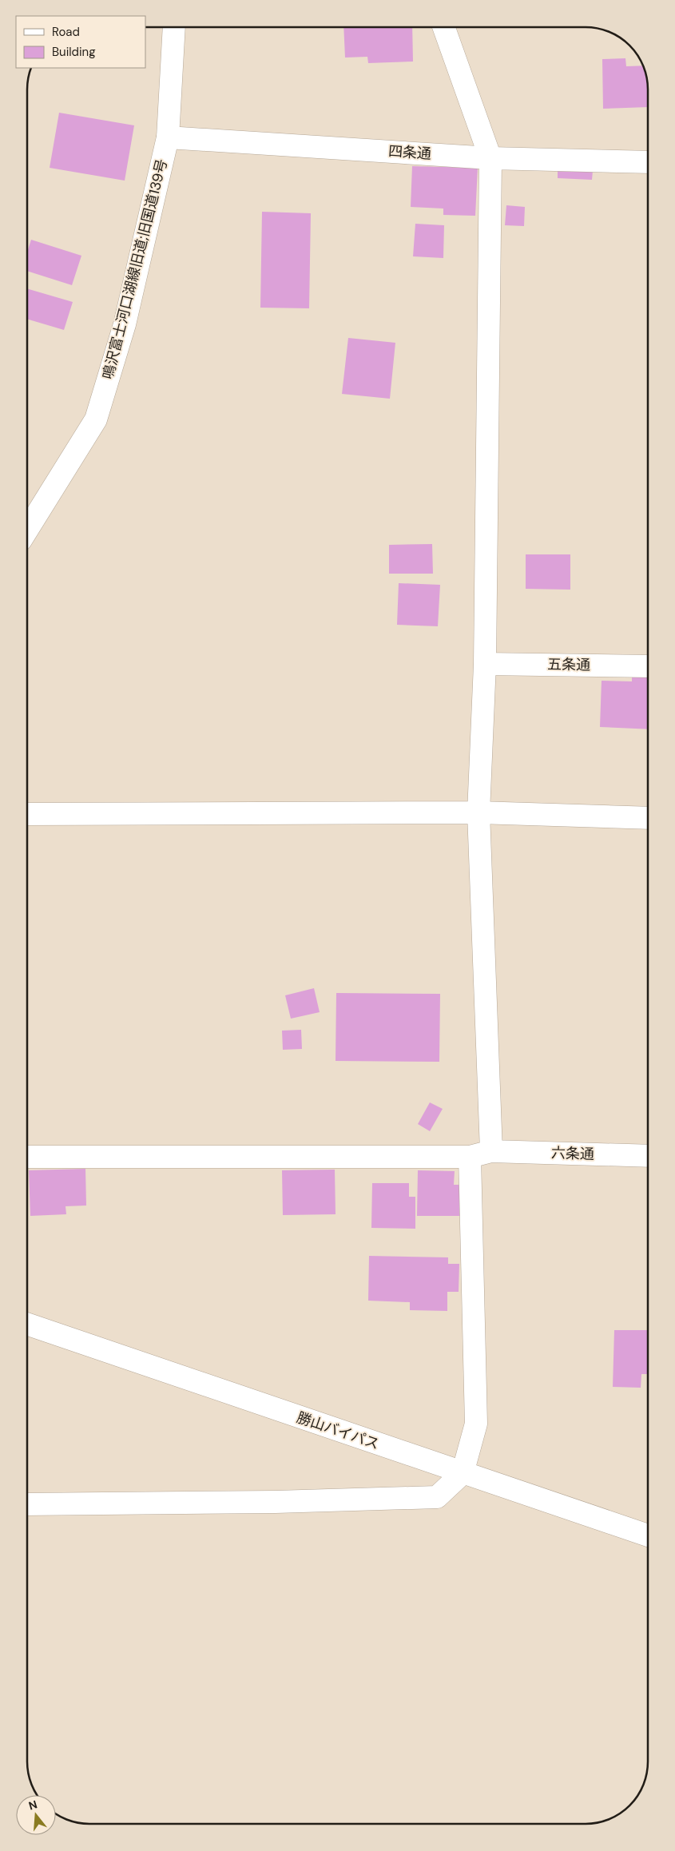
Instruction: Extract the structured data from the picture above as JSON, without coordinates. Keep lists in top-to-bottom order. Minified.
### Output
{"streets":{"street":["四条通","鳴沢富士河口湖線旧道;旧国道139号","五条通","六条通","勝山バイパス"]},"crossings":[["四条通","鳴沢富士河口湖線旧道;旧国道139号"]],"legend":["Road","Building"],"north":"top"}
